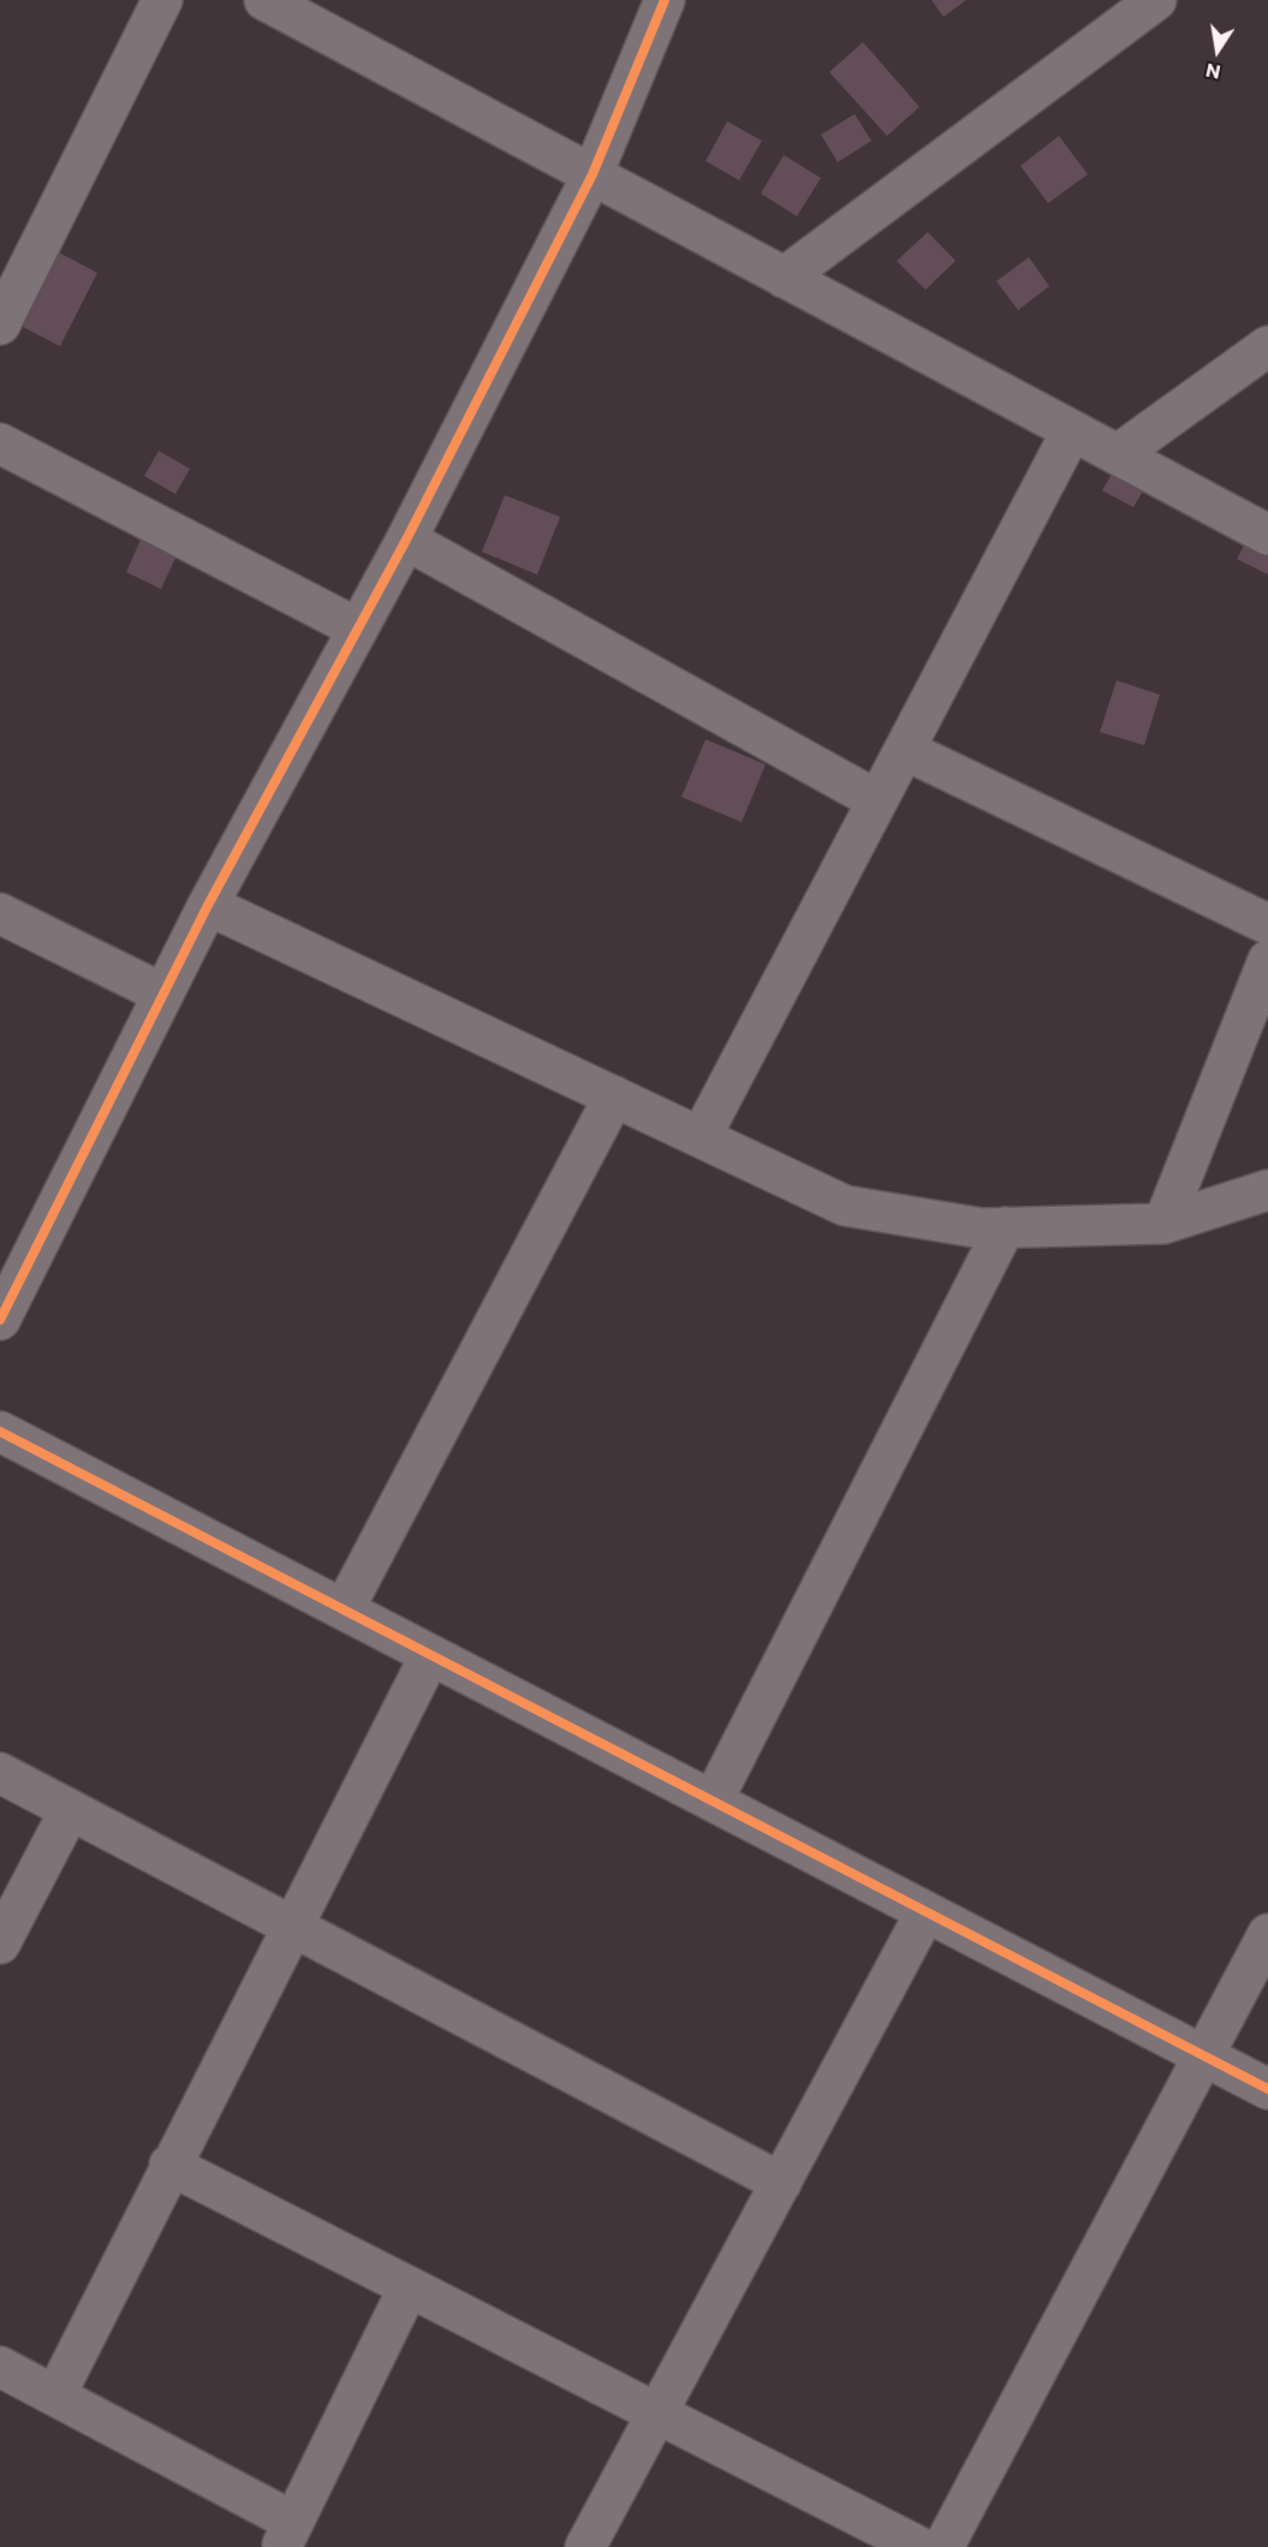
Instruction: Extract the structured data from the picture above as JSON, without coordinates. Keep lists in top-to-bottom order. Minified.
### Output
{"north":"bottom"}
